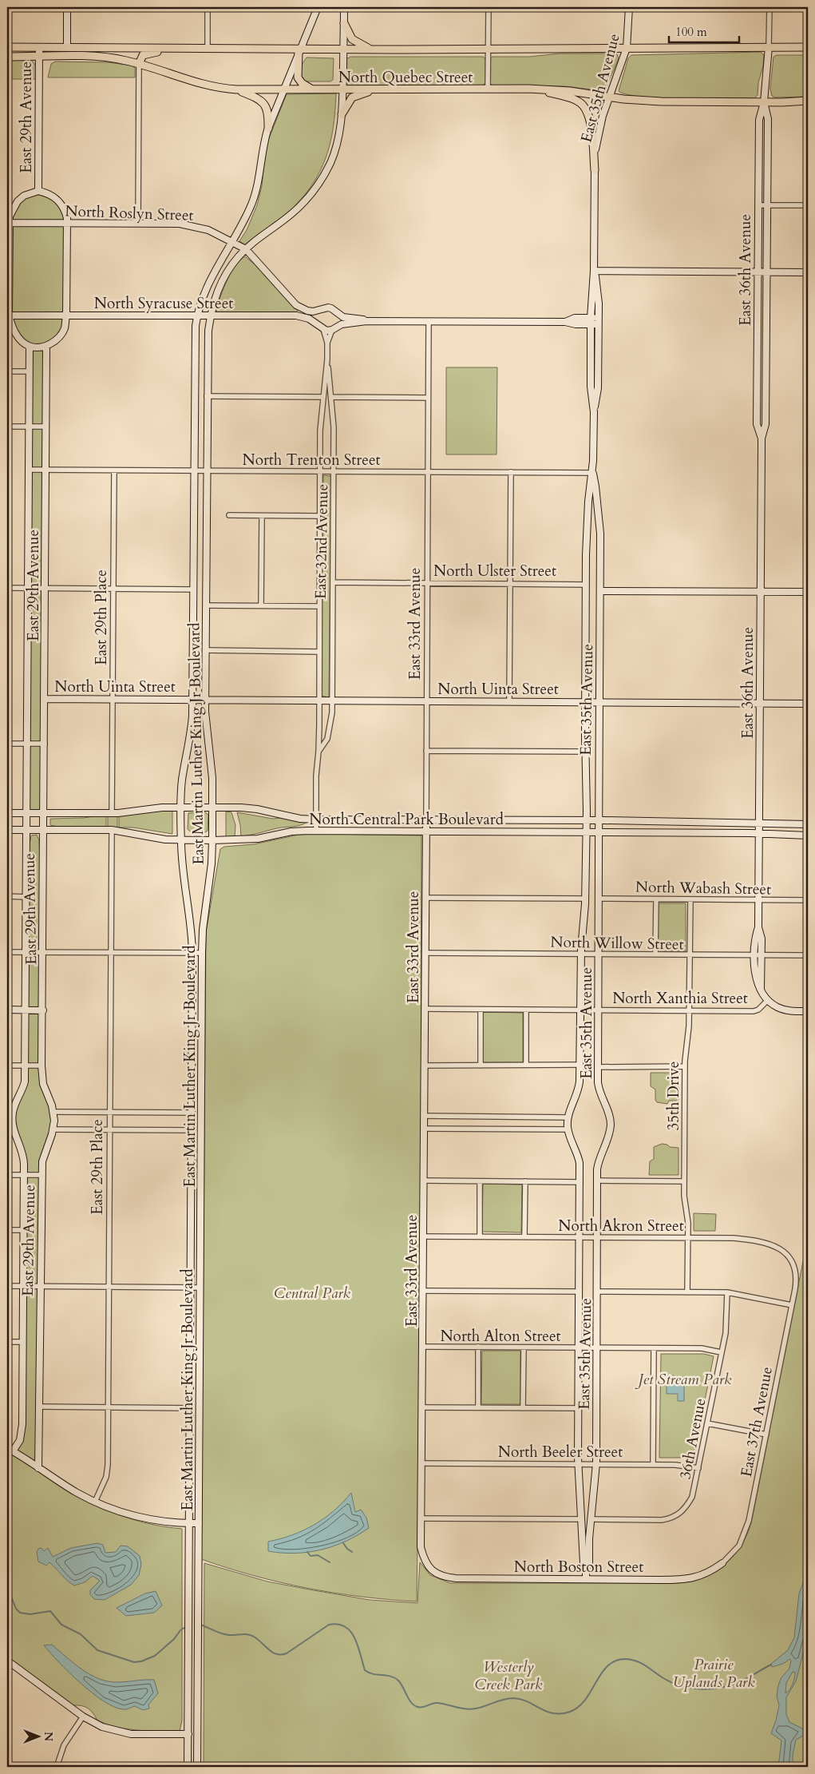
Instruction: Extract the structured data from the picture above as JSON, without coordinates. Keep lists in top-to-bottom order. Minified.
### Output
{"streets":{"main road":["North Quebec Street"],"street":["East 35th Avenue","East 29th Avenue","North Roslyn Street","East 36th Avenue","North Syracuse Street","North Trenton Street","East 32nd Avenue","North Ulster Street","East 29th Place","East 33rd Avenue","North Uinta Street","East Martin Luther King Jr Boulevard","North Central Park Boulevard","North Wabash Street","North Willow Street","North Xanthia Street","35th Drive","North Akron Street","North Alton Street","East 37th Avenue","36th Avenue","North Beeler Street","North Boston Street"]},"crossings":[["North Quebec Street","East 35th Avenue"],["North Quebec Street","East 29th Avenue"],["North Quebec Street","East 36th Avenue"],["North Quebec Street","East Martin Luther King Jr Boulevard"],["East 35th Avenue","North Trenton Street"],["East 35th Avenue","North Ulster Street"],["East 35th Avenue","North Uinta Street"],["East 35th Avenue","North Central Park Boulevard"],["East 35th Avenue","North Wabash Street"],["East 35th Avenue","North Willow Street"],["East 35th Avenue","North Xanthia Street"],["East 35th Avenue","North Akron Street"],["East 35th Avenue","North Alton Street"],["East 35th Avenue","36th Avenue"],["East 35th Avenue","North Beeler Street"],["East 35th Avenue","North Boston Street"],["East 29th Avenue","North Roslyn Street"],["East 29th Avenue","North Syracuse Street"],["East 29th Avenue","North Trenton Street"],["East 29th Avenue","North Uinta Street"],["East 29th Avenue","North Central Park Boulevard"],["North Roslyn Street","East Martin Luther King Jr Boulevard"],["East 36th Avenue","North Uinta Street"],["East 36th Avenue","North Central Park Boulevard"],["East 36th Avenue","North Wabash Street"],["East 36th Avenue","North Willow Street"],["East 36th Avenue","North Xanthia Street"],["North Syracuse Street","East 32nd Avenue"],["North Syracuse Street","East Martin Luther King Jr Boulevard"],["North Trenton Street","East 32nd Avenue"],["North Trenton Street","East 29th Place"],["North Trenton Street","East 33rd Avenue"],["North Trenton Street","East Martin Luther King Jr Boulevard"],["East 32nd Avenue","North Ulster Street"],["East 32nd Avenue","North Uinta Street"],["East 32nd Avenue","North Central Park Boulevard"],["North Ulster Street","East 33rd Avenue"],["East 29th Place","North Uinta Street"],["East 29th Place","North Central Park Boulevard"],["East 33rd Avenue","North Uinta Street"],["East 33rd Avenue","North Central Park Boulevard"],["East 33rd Avenue","North Willow Street"],["East 33rd Avenue","North Xanthia Street"],["East 33rd Avenue","North Akron Street"],["East 33rd Avenue","North Alton Street"],["East 33rd Avenue","North Beeler Street"],["East 33rd Avenue","North Boston Street"],["North Uinta Street","East Martin Luther King Jr Boulevard"],["East Martin Luther King Jr Boulevard","North Central Park Boulevard"],["North Wabash Street","35th Drive"],["North Willow Street","35th Drive"],["North Xanthia Street","35th Drive"],["35th Drive","North Akron Street"],["North Akron Street","East 37th Avenue"],["North Alton Street","36th Avenue"],["East 37th Avenue","North Boston Street"],["36th Avenue","North Beeler Street"]],"parks":["Central Park","Jet Stream Park","Prairie Uplands Park","Westerly Creek Park"],"scale_bar":"100 m","north":"right"}
